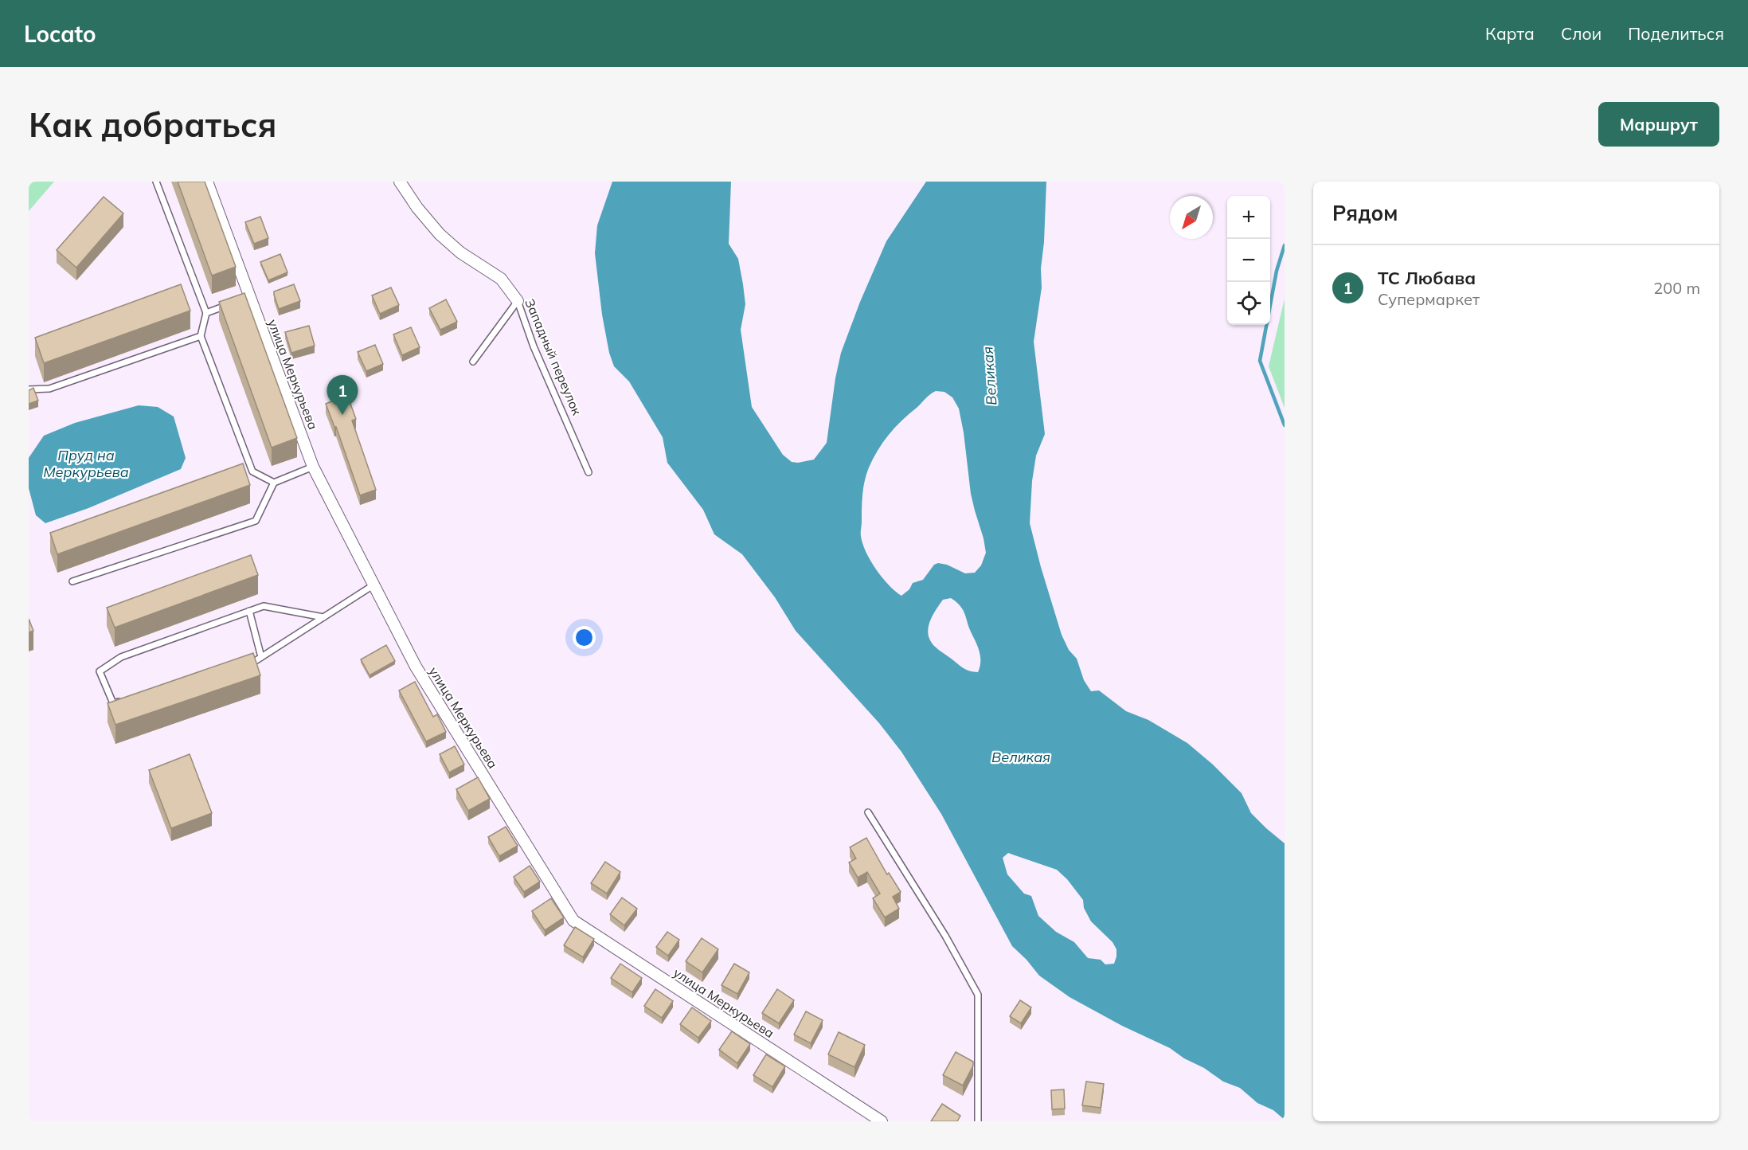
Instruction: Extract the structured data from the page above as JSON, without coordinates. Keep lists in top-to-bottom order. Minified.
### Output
{"streets":{"street":["Западный переулок","улица Меркурьева"]},"water":["Великая","Пруд на Меркурьева"],"north":"bottom left","page":{"header":"Locato","nav":["Карта","Слои","Поделиться"],"buttons":"Маршрут","title":"Как добраться","heading":"Рядом","map_buttons":["+","−"],"list":[{"mark":"1","name":"ТС Любава","note":"Супермаркет","value":"200 m"}],"pins":"1"}}
